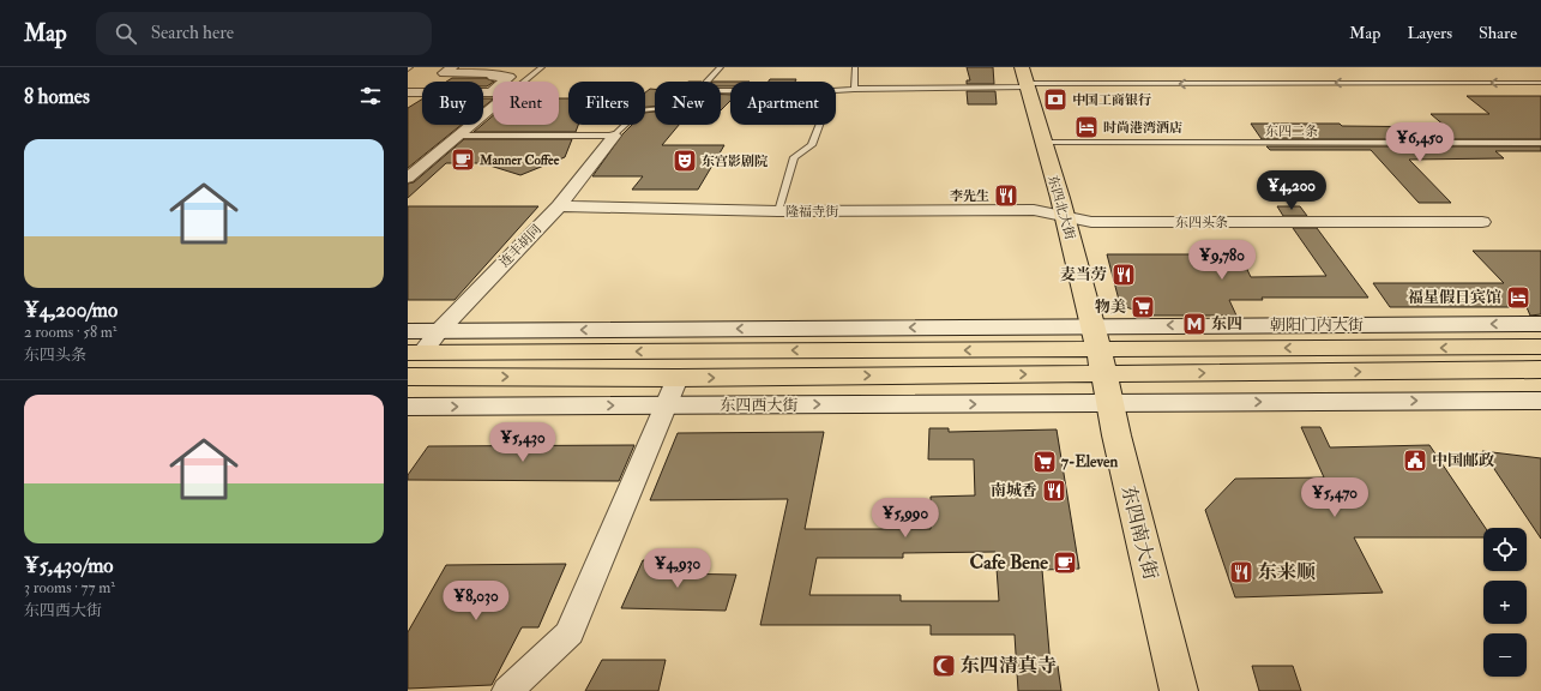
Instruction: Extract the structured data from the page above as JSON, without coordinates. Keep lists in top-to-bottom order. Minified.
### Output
{"streets":{"main road":["东四北大街","朝阳门内大街","东四西大街","东四南大街"],"street":["隆福寺街","东四头条","连丰胡同"],"lane":["东四二条"]},"crossings":[["东四二条","东四北大街"],["东四北大街","隆福寺街"],["东四北大街","东四头条"],["东四北大街","朝阳门内大街"],["东四北大街","东四西大街"],["东四北大街","东四南大街"],["隆福寺街","东四头条"],["隆福寺街","连丰胡同"],["朝阳门内大街","东四西大街"],["朝阳门内大街","东四南大街"],["东四西大街","东四南大街"]],"places":{"bank":["中国工商银行"],"hotel":["时尚港湾酒店","福星假日宾馆"],"cafe":["Manner Coffee","Cafe Bene"],"theatre":["东宫影剧院"],"restaurant":["李先生","麦当劳","南城香","东来顺"],"supermarket":["物美","7-Eleven"],"metro station":["东四"],"public building":["中国邮政"],"mosque":["东四清真寺"]},"page":{"header":"Map","search":"Search here","nav":["Map","Layers","Share"],"heading":"8 homes","chip":["Buy","Rent","Filters","New","Apartment"],"price":["¥6,450","¥4,200","¥9,780","¥5,430","¥5,470","¥5,990","¥4,930","¥8,030"],"list":[{"name":"¥4,200/mo","note":"2 rooms · 58 m² · 东四头条"},{"name":"¥5,430/mo","note":"3 rooms · 77 m² · 东四西大街"}],"map_buttons":["+","−"]}}
